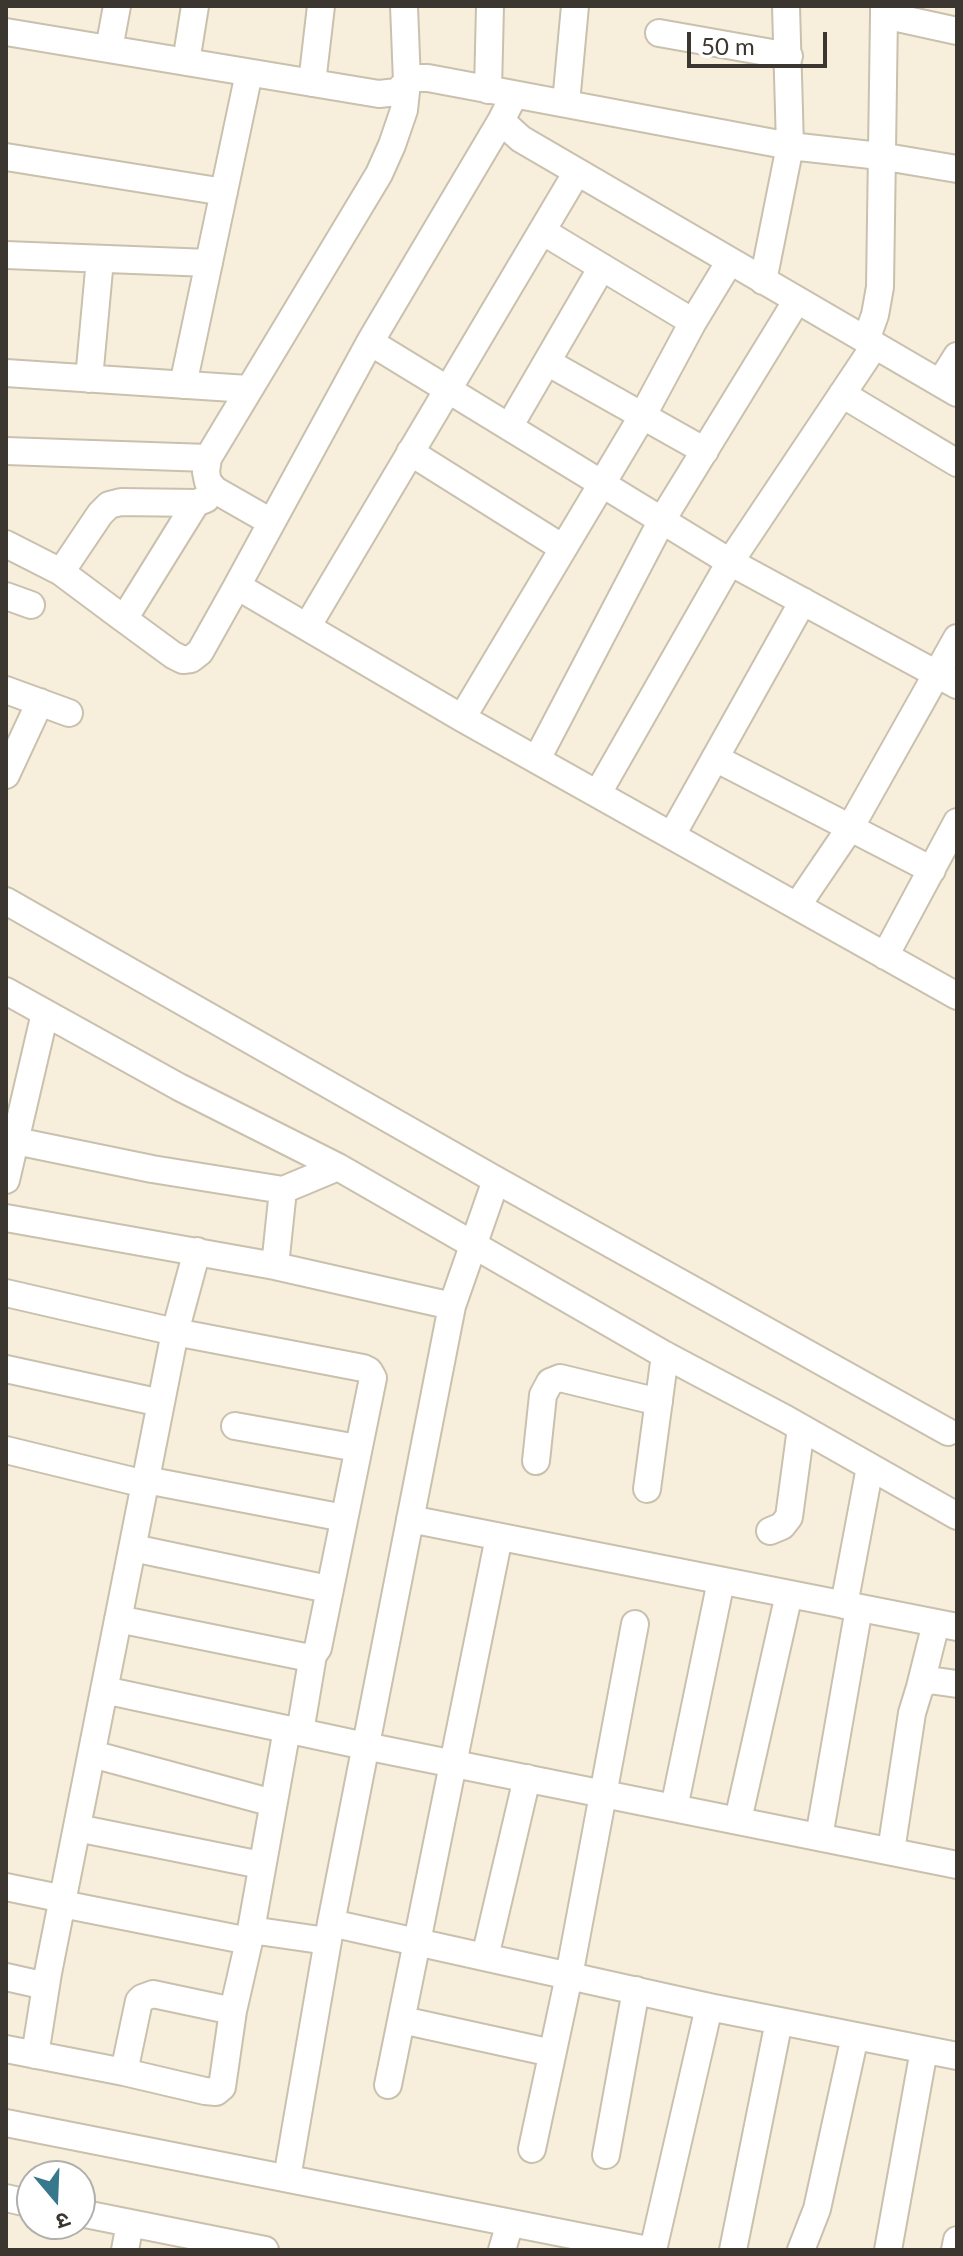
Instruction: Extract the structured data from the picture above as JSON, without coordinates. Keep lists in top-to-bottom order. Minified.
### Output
{"scale_bar":"50 m","north":"bottom"}
